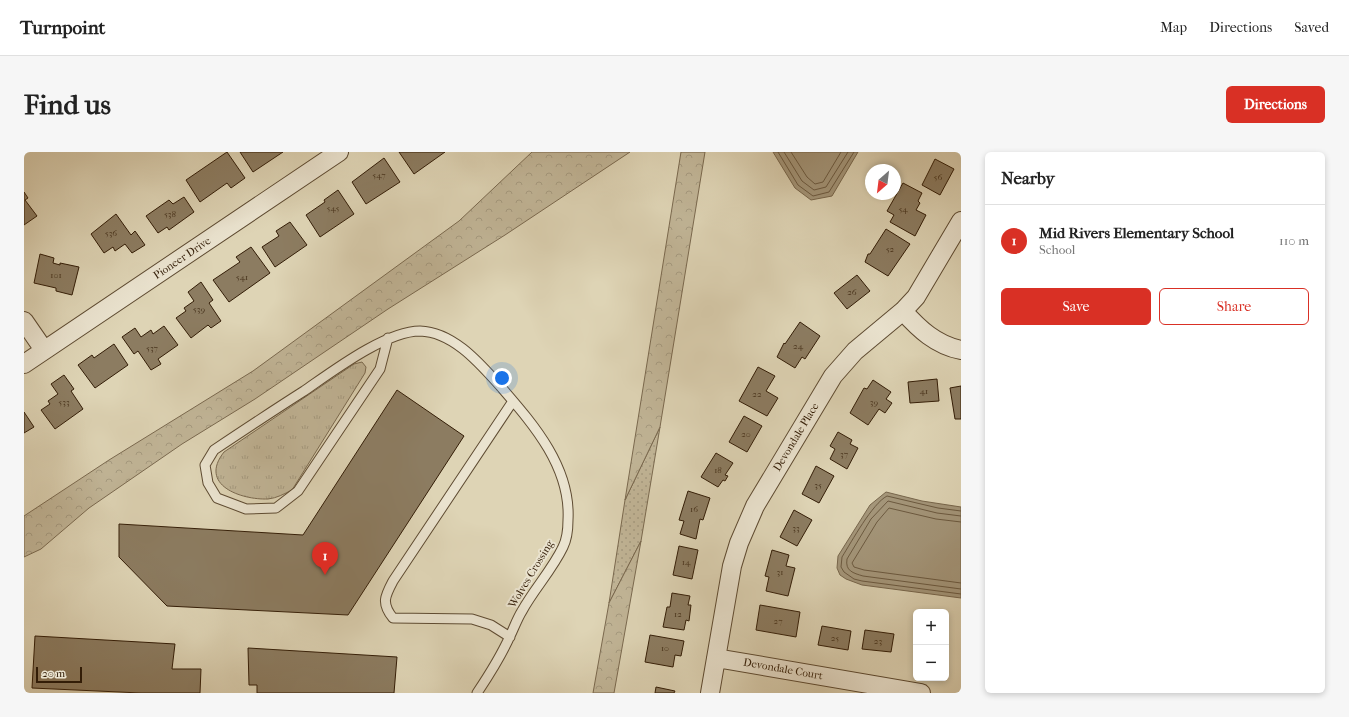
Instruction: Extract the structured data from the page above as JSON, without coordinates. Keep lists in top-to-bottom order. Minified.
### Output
{"streets":{"street":["Pioneer Drive","Devondale Place","Devondale Court"],"lane":["Wolves Crossing"]},"crossings":[["Devondale Place","Devondale Court"]],"house_numbers":["547","56","545","54","538","536","52","101","541","26","539","24","537","41","22","533","39","20","37","18","35","16","33","14","31","12","27","25","23","10"],"scale_bar":"20 m","north":"bottom left","page":{"header":"Turnpoint","nav":["Map","Directions","Saved"],"buttons":["Directions",["Save","Share"]],"title":"Find us","heading":"Nearby","list":[{"mark":"1","name":"Mid Rivers Elementary School","note":"School","value":"110 m"}],"pins":"1","map_buttons":["+","−"],"scale":"20 m"}}
